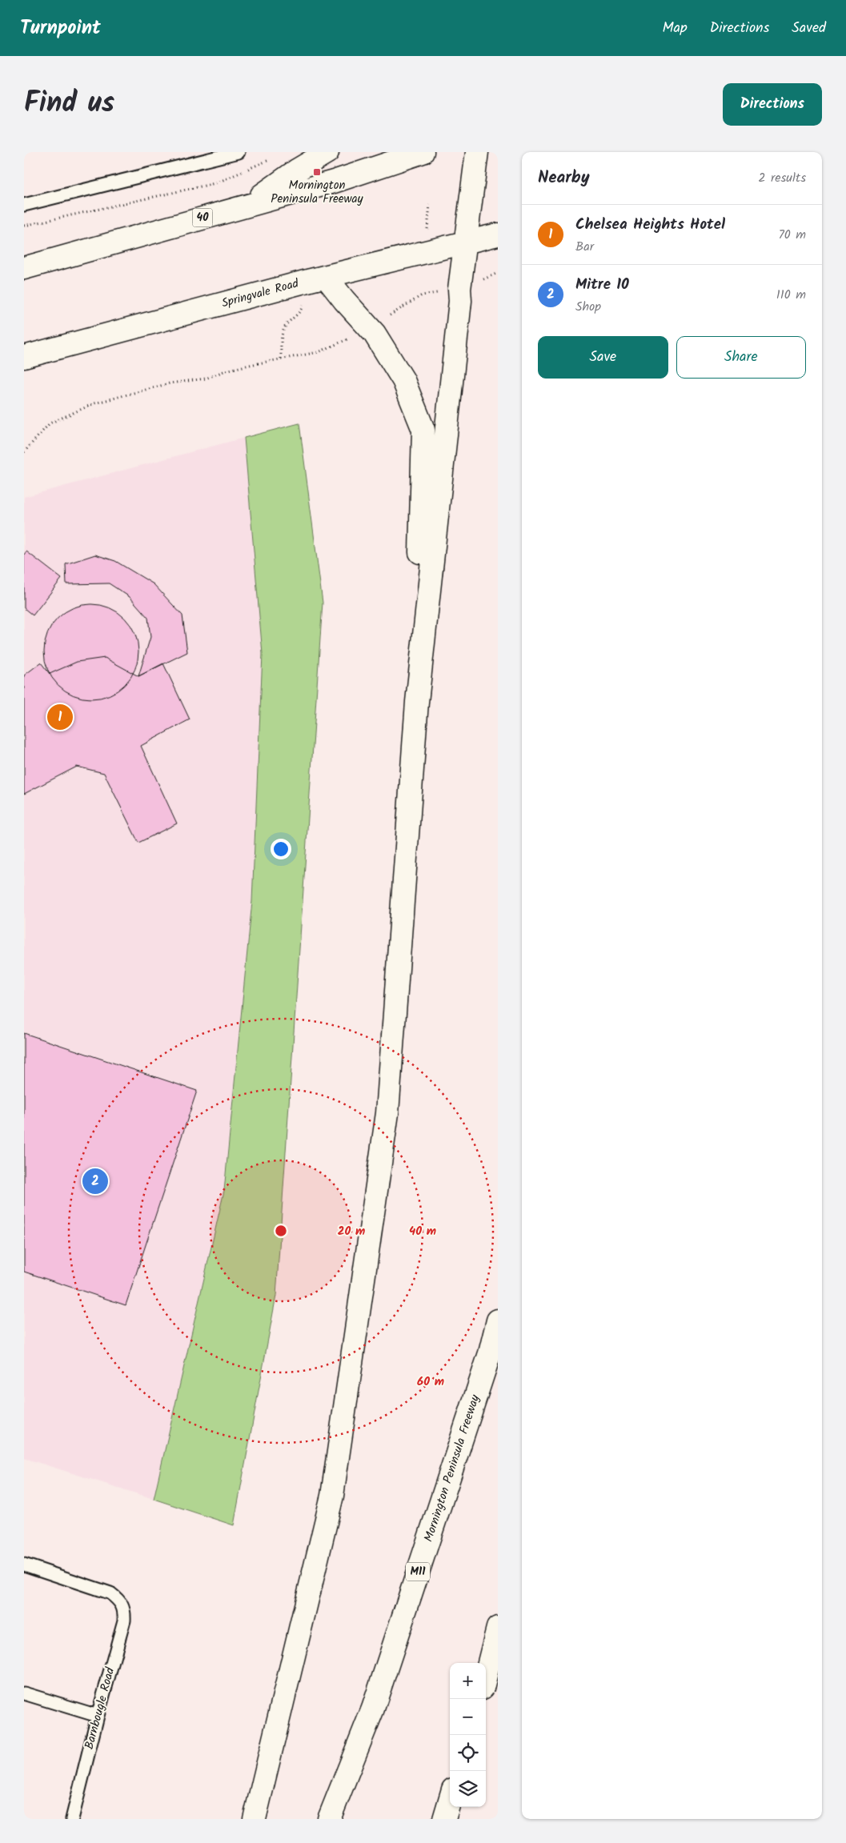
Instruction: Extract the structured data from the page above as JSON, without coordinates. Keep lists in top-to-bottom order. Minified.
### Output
{"streets":{"highway":["40","Springvale Road","Mornington Peninsula Freeway","M11"],"lane":["Barnbougle Road"]},"places":{"transit":["Mornington Peninsula Freeway"]},"page":{"header":"Turnpoint","nav":["Map","Directions","Saved"],"title":"Find us","buttons":["Directions",["Save","Share"]],"heading":["Nearby","2 results"],"list":[{"mark":"1","name":"Chelsea Heights Hotel","note":"Bar","value":"70 m"},{"mark":"2","name":"Mitre 10","note":"Shop","value":"110 m"}],"pins":["1","2"],"map_buttons":["+","−"]},"rings":["20 m","40 m","60 m"]}
